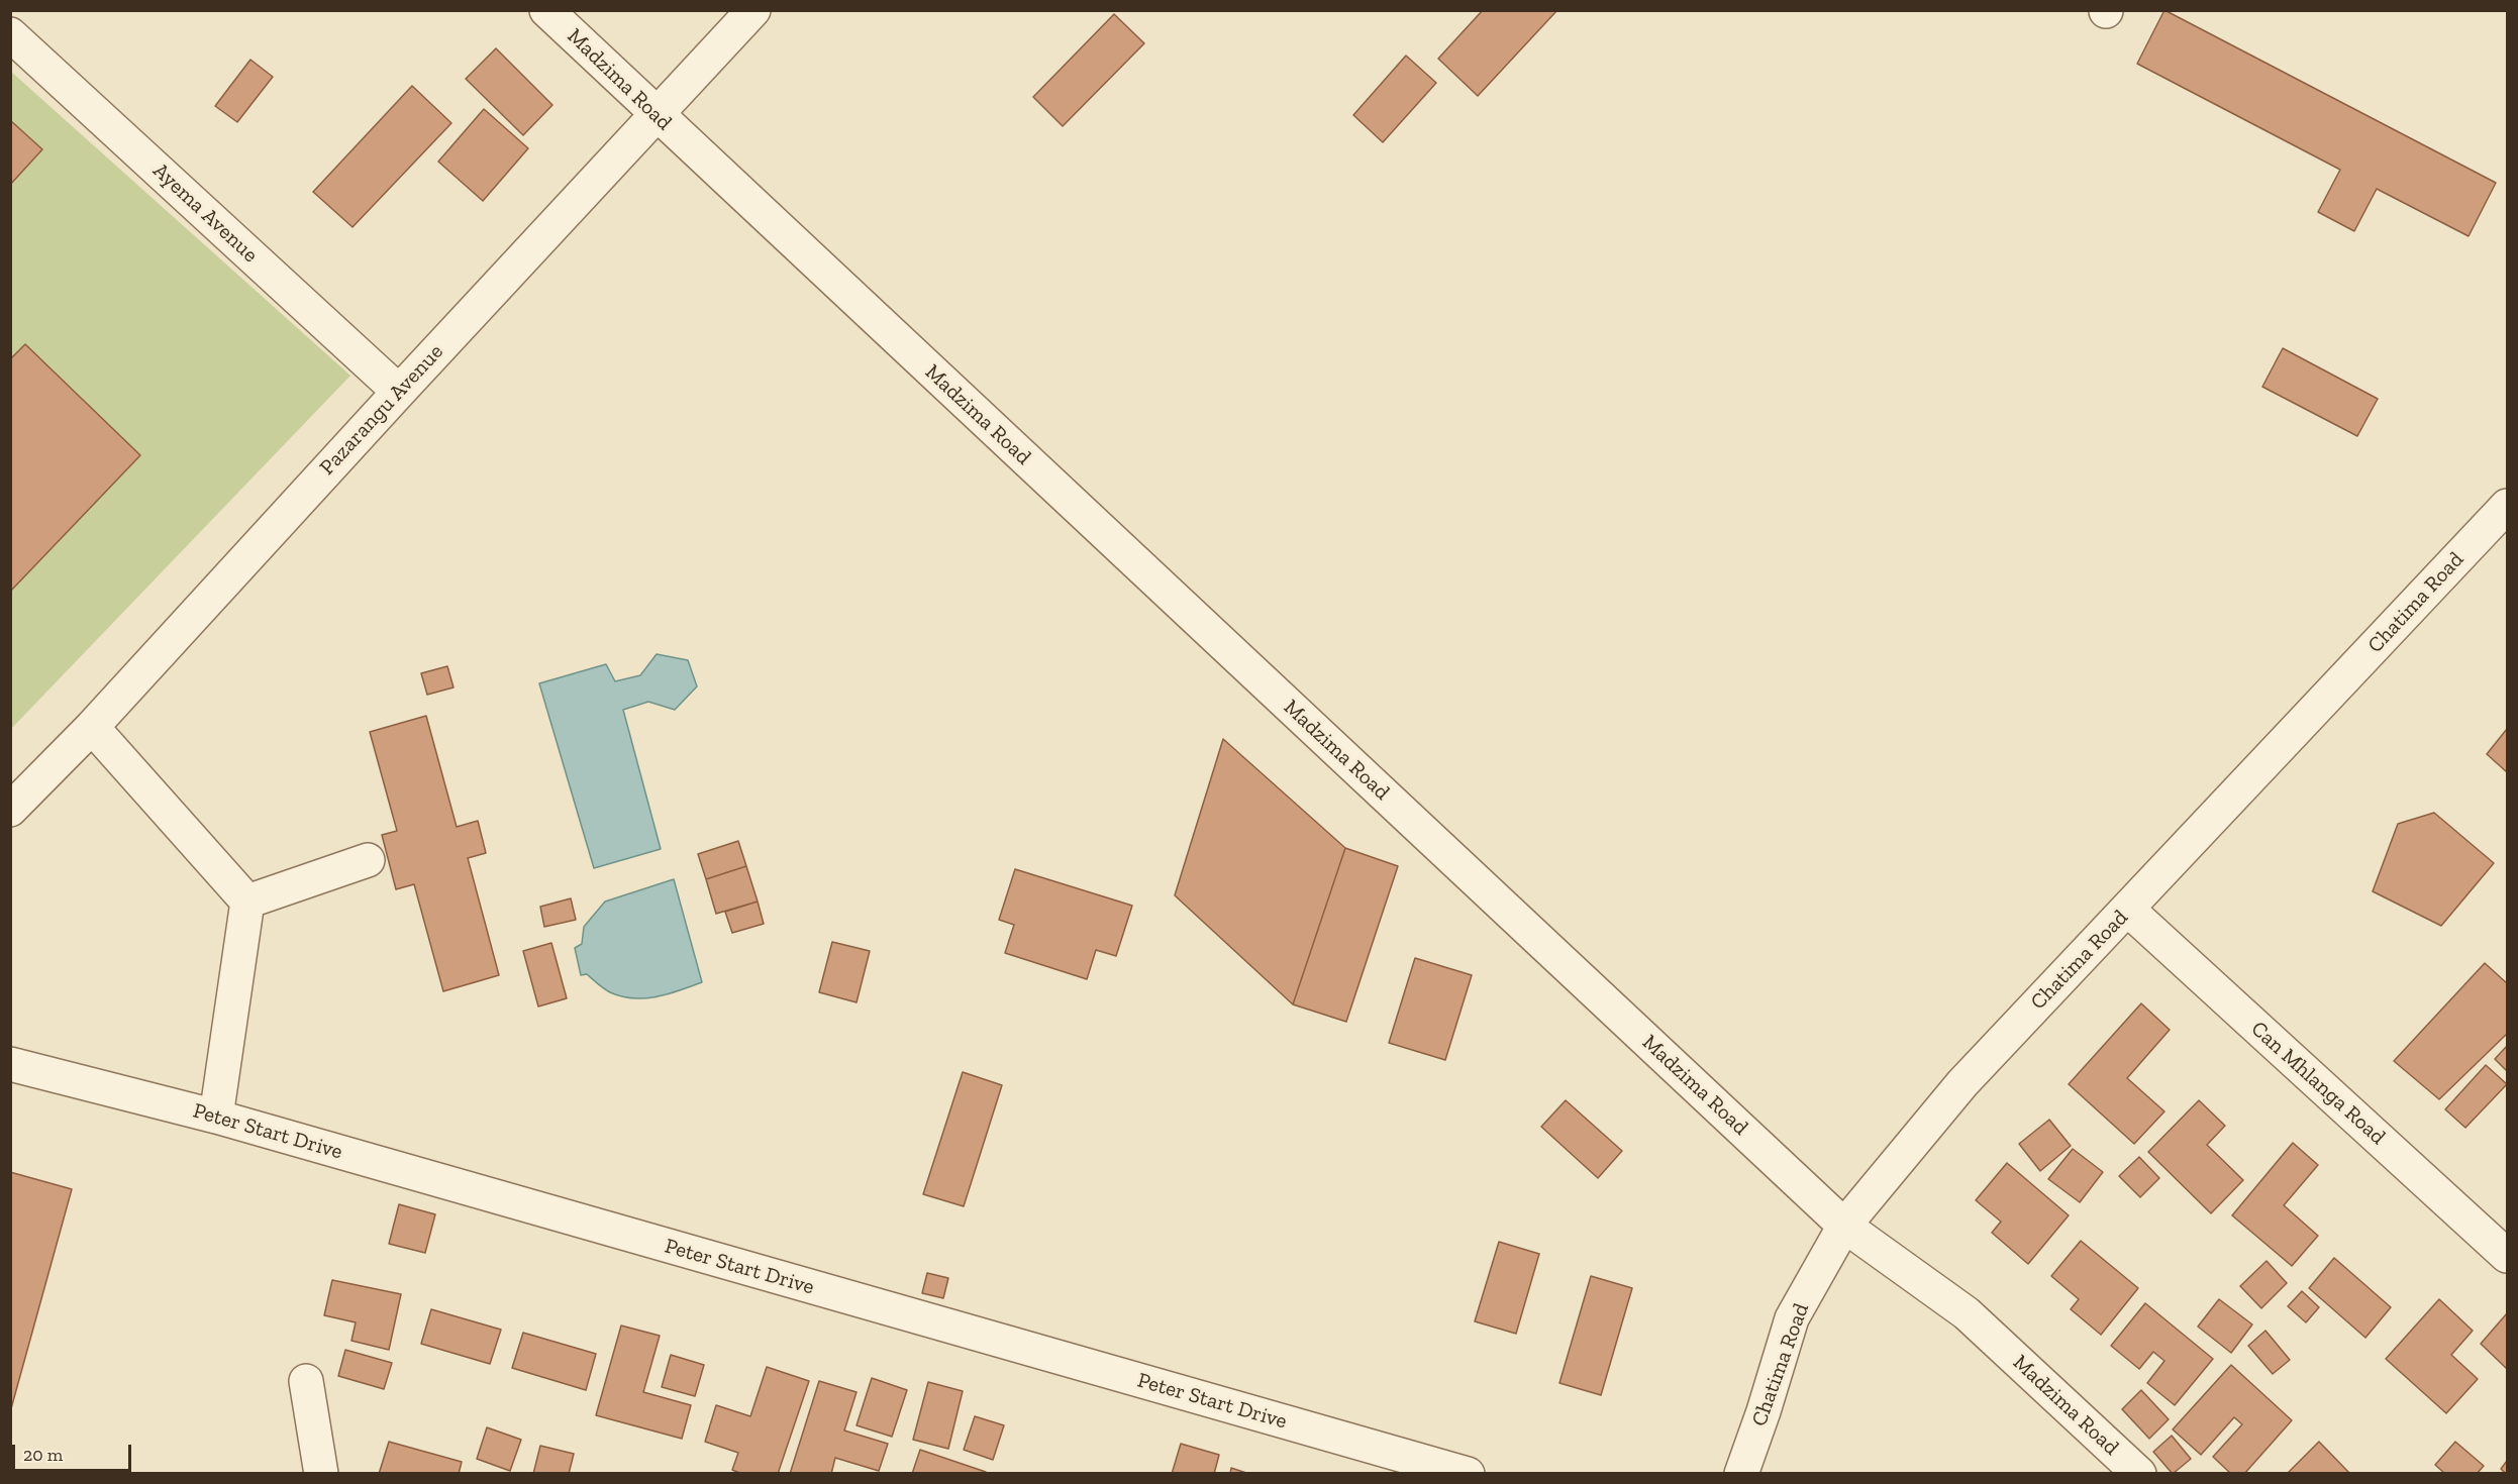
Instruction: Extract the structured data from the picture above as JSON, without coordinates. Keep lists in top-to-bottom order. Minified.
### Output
{"streets":{"street":["Madzima Road","Ayema Avenue","Pazarangu Avenue","Chatima Road","Can Mhlanga Road","Peter Start Drive"]},"crossings":[["Madzima Road","Pazarangu Avenue"],["Madzima Road","Chatima Road"],["Ayema Avenue","Pazarangu Avenue"],["Chatima Road","Can Mhlanga Road"]],"scale_bar":"20 m"}
